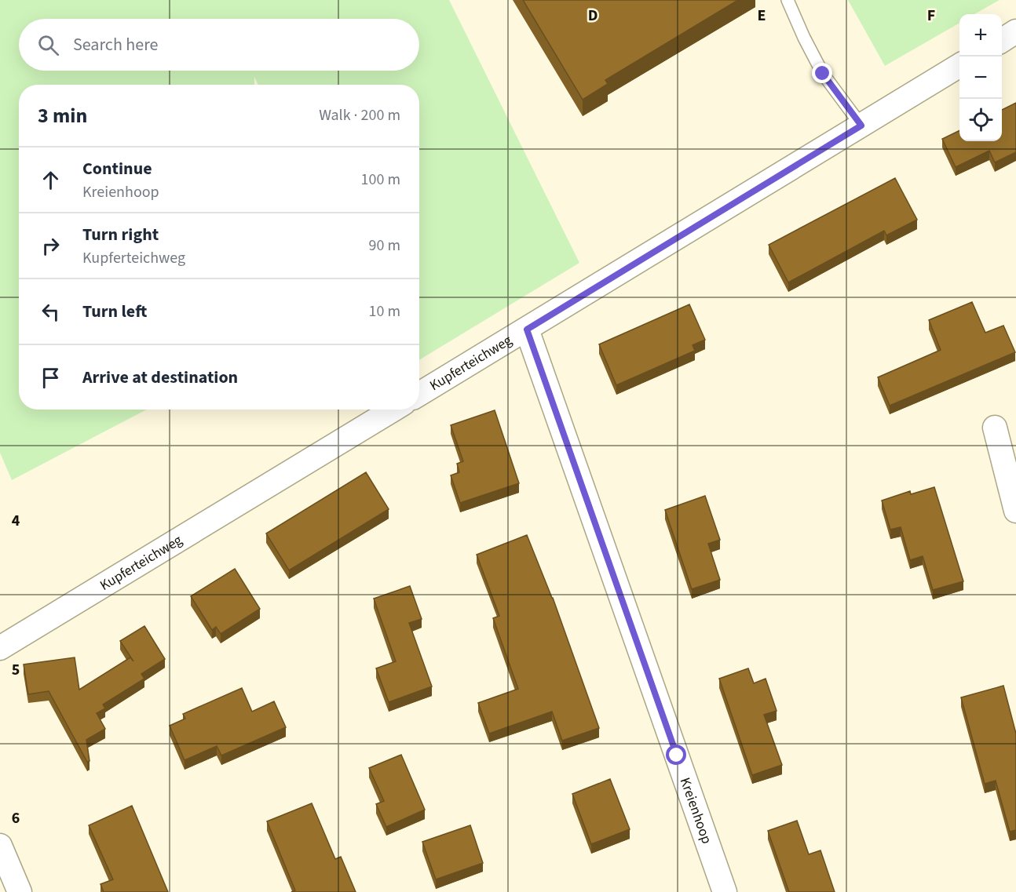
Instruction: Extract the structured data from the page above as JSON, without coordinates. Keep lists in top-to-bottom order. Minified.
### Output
{"streets":{"street":["Kupferteichweg","Kreienhoop"]},"crossings":[["Kupferteichweg","Kreienhoop"]],"page":{"map_buttons":["+","−"],"search":"Search here","heading":["3 min","Walk · 200 m"],"list":[["Continue","Kreienhoop","100 m"],["Turn right","Kupferteichweg","90 m"],["Turn left","10 m"],"Arrive at destination"]},"grid":{"columns":["D","E","F"],"rows":["4","5","6"]}}
